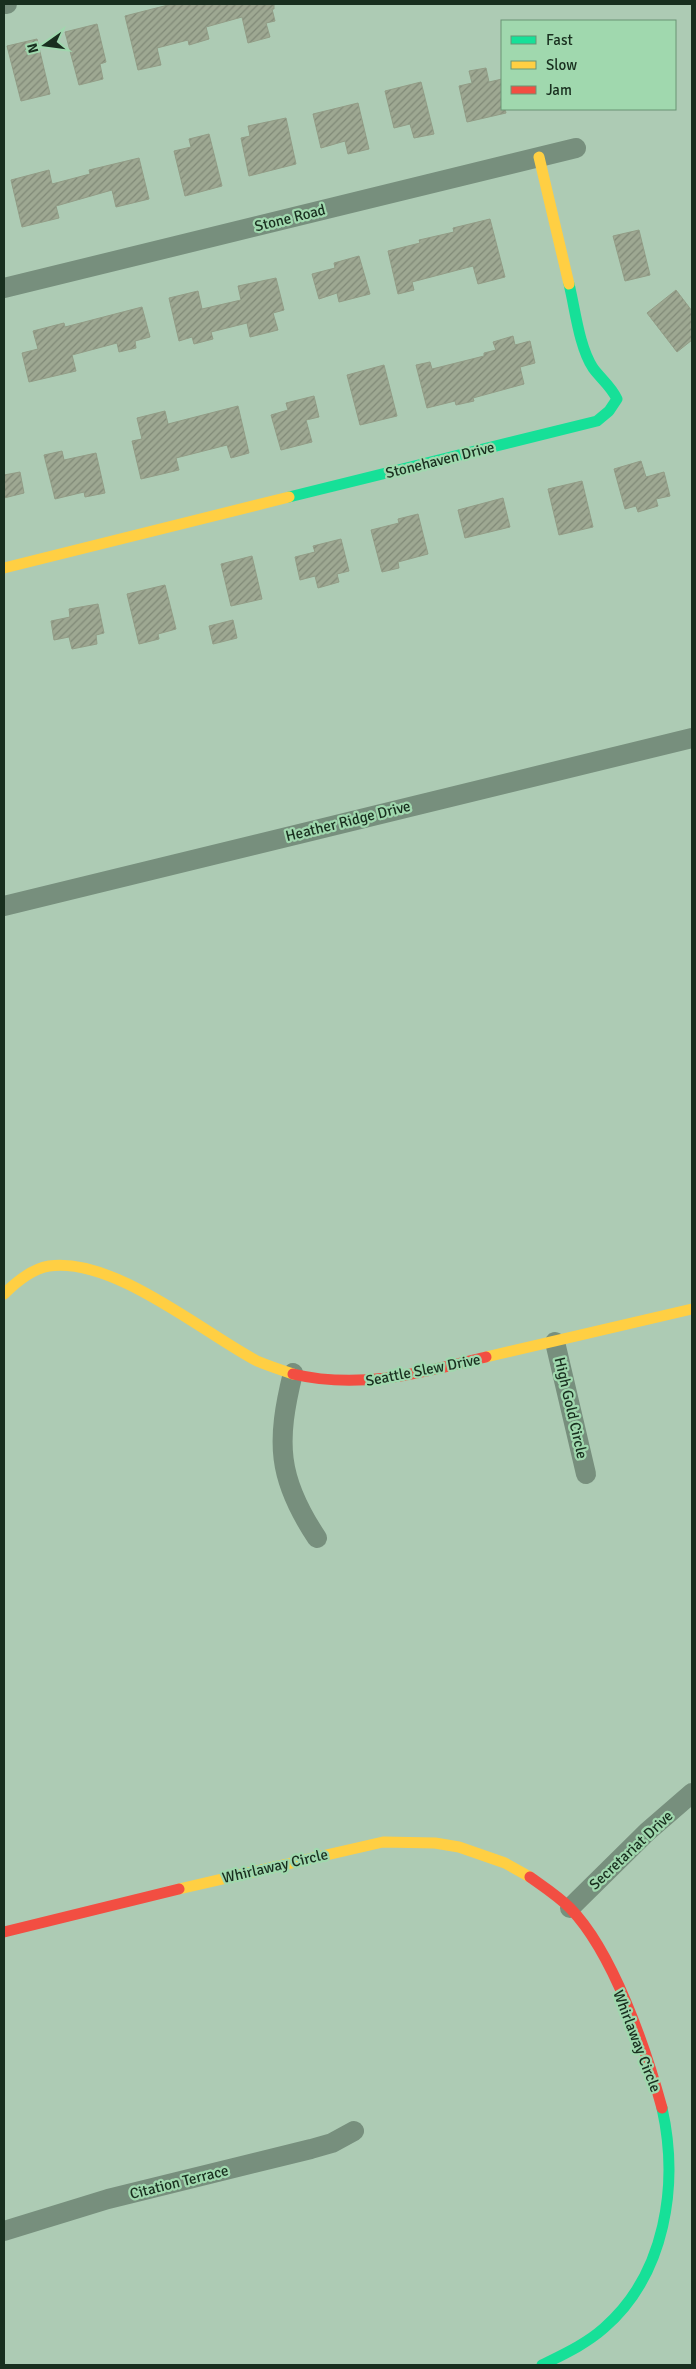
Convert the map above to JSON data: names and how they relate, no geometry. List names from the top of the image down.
{
  "streets": {
    "street": [
      "Stone Road",
      "Stonehaven Drive",
      "Heather Ridge Drive",
      "Seattle Slew Drive",
      "High Gold Circle",
      "Secretariat Drive",
      "Whirlaway Circle",
      "Citation Terrace"
    ]
  },
  "crossings": [
    ["Stone Road", "Stonehaven Drive"],
    ["Seattle Slew Drive", "High Gold Circle"],
    ["Secretariat Drive", "Whirlaway Circle"]
  ],
  "legend": ["Fast", "Slow", "Jam"],
  "north": "left"
}
